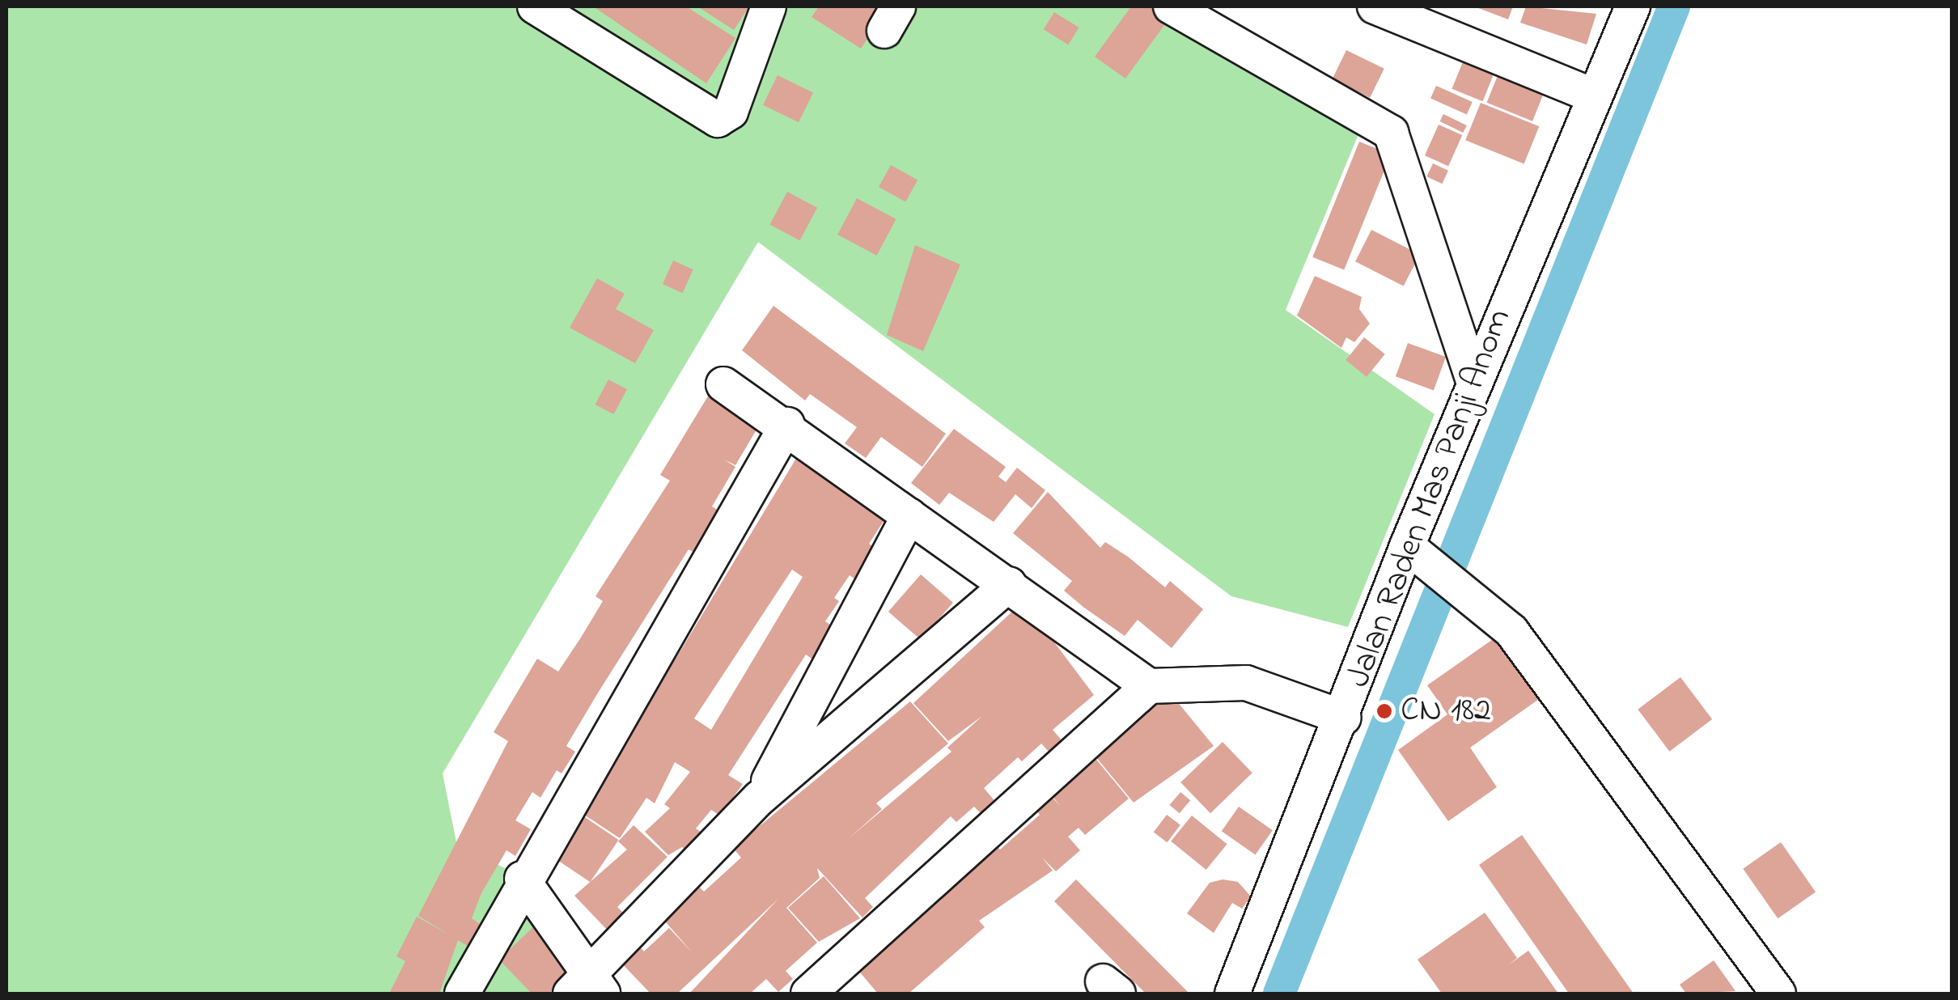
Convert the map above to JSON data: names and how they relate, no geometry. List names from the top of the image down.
{
  "streets": {
    "street": ["Jalan Raden Mas Panji Anom"]
  },
  "places": ["CN 182"]
}
